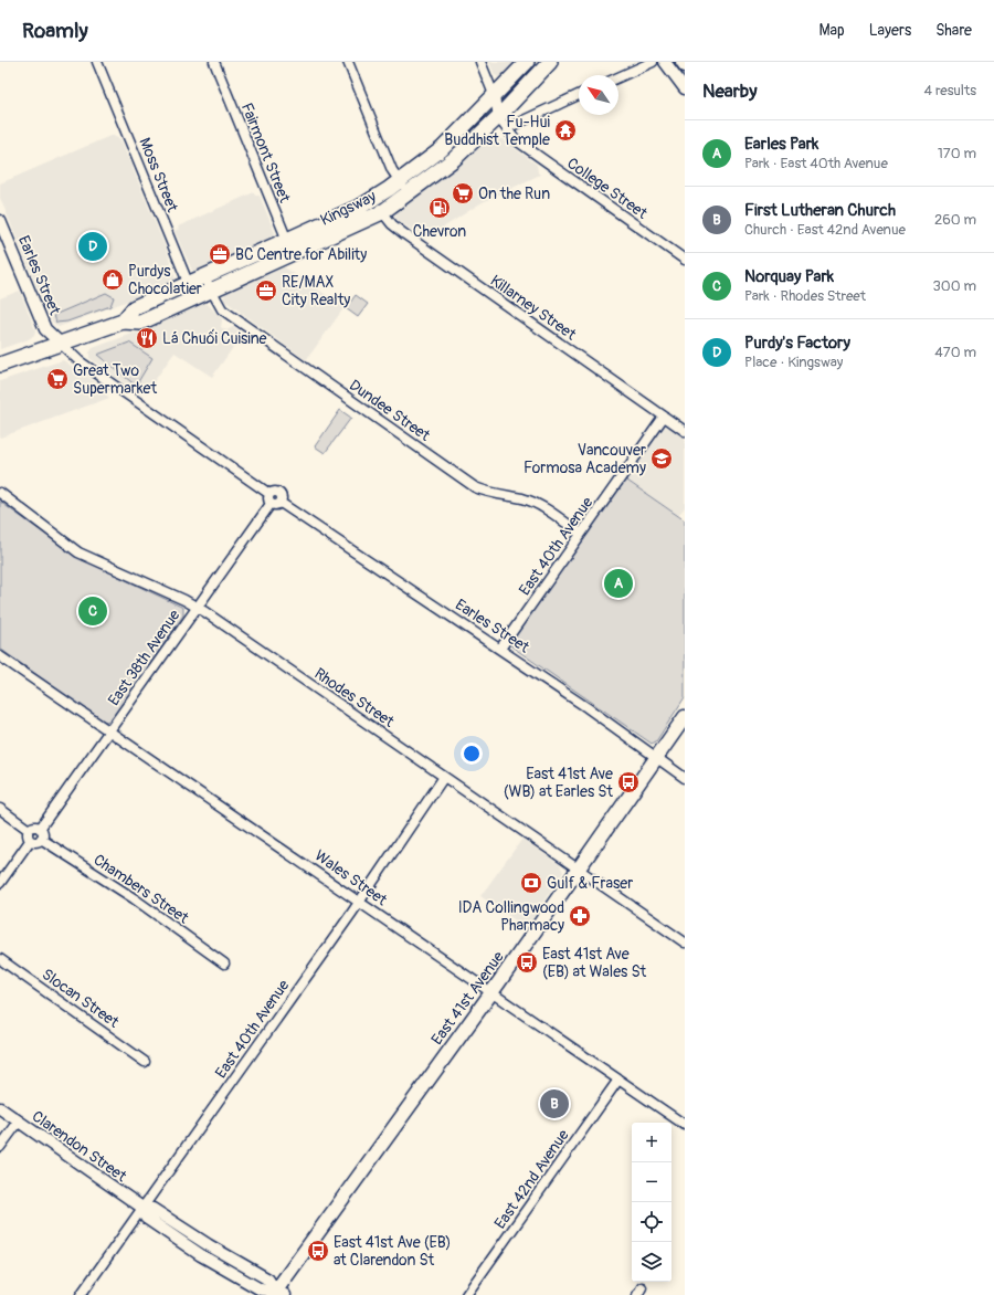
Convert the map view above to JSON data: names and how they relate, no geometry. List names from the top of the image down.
{
  "streets": {
    "main road": ["Kingsway", "East 41st Avenue"],
    "street": [
      "Fairmont Street",
      "Moss Street",
      "College Street",
      "Earles Street",
      "Killarney Street",
      "Dundee Street",
      "East 40th Avenue",
      "East 38th Avenue",
      "Rhodes Street",
      "Wales Street",
      "Chambers Street",
      "Slocan Street",
      "Clarendon Street",
      "East 42nd Avenue"
    ]
  },
  "crossings": [
    ["Fairmont Street", "Kingsway"],
    ["Moss Street", "Kingsway"],
    ["College Street", "Kingsway"],
    ["Kingsway", "Earles Street"],
    ["Kingsway", "Killarney Street"],
    ["Kingsway", "Dundee Street"],
    ["Earles Street", "East 40th Avenue"],
    ["Earles Street", "East 38th Avenue"],
    ["Earles Street", "East 41st Avenue"],
    ["Killarney Street", "East 40th Avenue"],
    ["Dundee Street", "East 40th Avenue"],
    ["East 40th Avenue", "Rhodes Street"],
    ["East 40th Avenue", "Wales Street"],
    ["East 40th Avenue", "Clarendon Street"],
    ["East 38th Avenue", "Rhodes Street"],
    ["East 38th Avenue", "Wales Street"],
    ["East 38th Avenue", "Chambers Street"],
    ["Rhodes Street", "East 41st Avenue"],
    ["Wales Street", "East 41st Avenue"],
    ["Wales Street", "East 42nd Avenue"],
    ["East 41st Avenue", "Clarendon Street"]
  ],
  "places": {
    "temple": ["Fu-Hui Buddhist Temple"],
    "supermarket": ["On the Run", "Great Two Supermarket"],
    "fuel station": ["Chevron"],
    "office": ["BC Centre for Ability", "RE/MAX City Realty"],
    "shop": ["Purdys Chocolatier"],
    "restaurant": ["Lá Chuối Cuisine"],
    "school or university": ["Vancouver Formosa Academy"],
    "bus stop": ["East 41st Ave (WB) at Earles St", "East 41st Ave (EB) at Wales St", "East 41st Ave (EB) at Clarendon St"],
    "bank": ["Gulf & Fraser"],
    "pharmacy": ["IDA Collingwood Pharmacy"]
  },
  "north": "top left",
  "page": {
    "header": "Roamly",
    "nav": ["Map", "Layers", "Share"],
    "heading": ["Nearby", "4 results"],
    "list": [
      {
        "mark": "A",
        "name": "Earles Park",
        "note": "Park · East 40th Avenue",
        "value": "170 m"
      },
      {
        "mark": "B",
        "name": "First Lutheran Church",
        "note": "Church · East 42nd Avenue",
        "value": "260 m"
      },
      {
        "mark": "C",
        "name": "Norquay Park",
        "note": "Park · Rhodes Street",
        "value": "300 m"
      },
      {
        "mark": "D",
        "name": "Purdy's Factory",
        "note": "Place · Kingsway",
        "value": "470 m"
      }
    ],
    "pins": [
      "D",
      "A",
      "C",
      "B"
    ],
    "map_buttons": ["+", "−"]
  }
}
